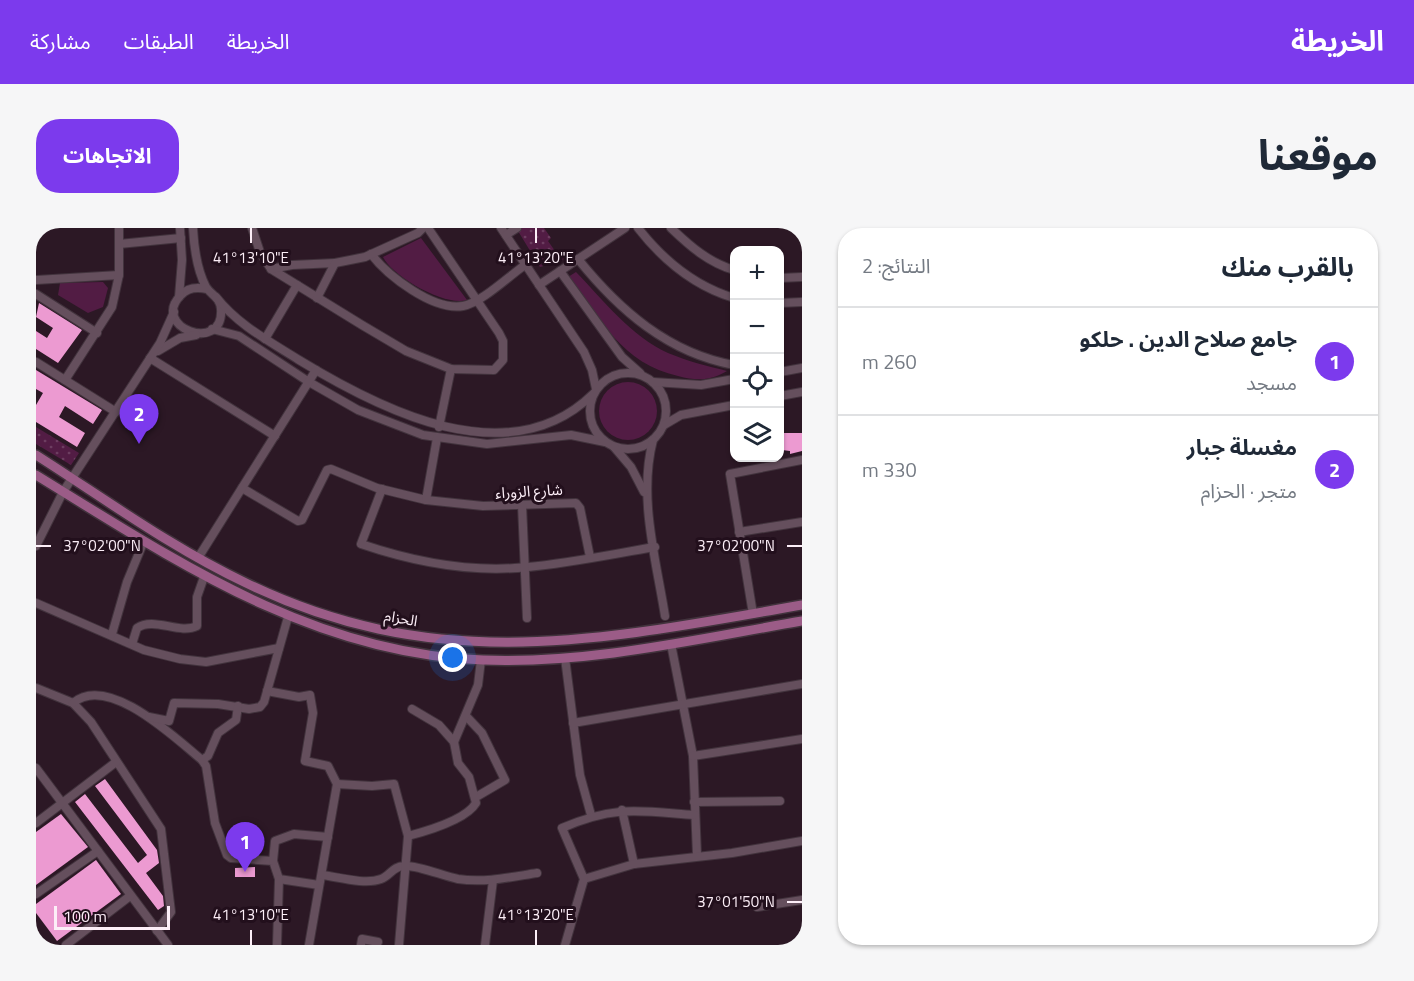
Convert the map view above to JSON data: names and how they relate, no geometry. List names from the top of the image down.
{
  "streets": {
    "main road": ["الحزام"],
    "street": ["شارع الزوراء"]
  },
  "scale_bar": "100 m",
  "page": {
    "header": "الخريطة",
    "nav": ["الخريطة", "الطبقات", "مشاركة"],
    "title": "موقعنا",
    "buttons": "الاتجاهات",
    "heading": ["بالقرب منك", "النتائج: 2"],
    "map_buttons": ["+", "−"],
    "list": [
      {
        "mark": "1",
        "name": "جامع صلاح الدين . حلكو",
        "note": "مسجد",
        "value": "260 m"
      },
      {
        "mark": "2",
        "name": "مغسلة جبار",
        "note": "متجر · الحزام",
        "value": "330 m"
      }
    ],
    "pins": ["2", "1"],
    "scale": "100 m"
  },
  "coordinates": [
    "41°13'10\"E",
    "41°13'20\"E",
    "37°02'00\"N",
    "37°01'50\"N"
  ]
}
